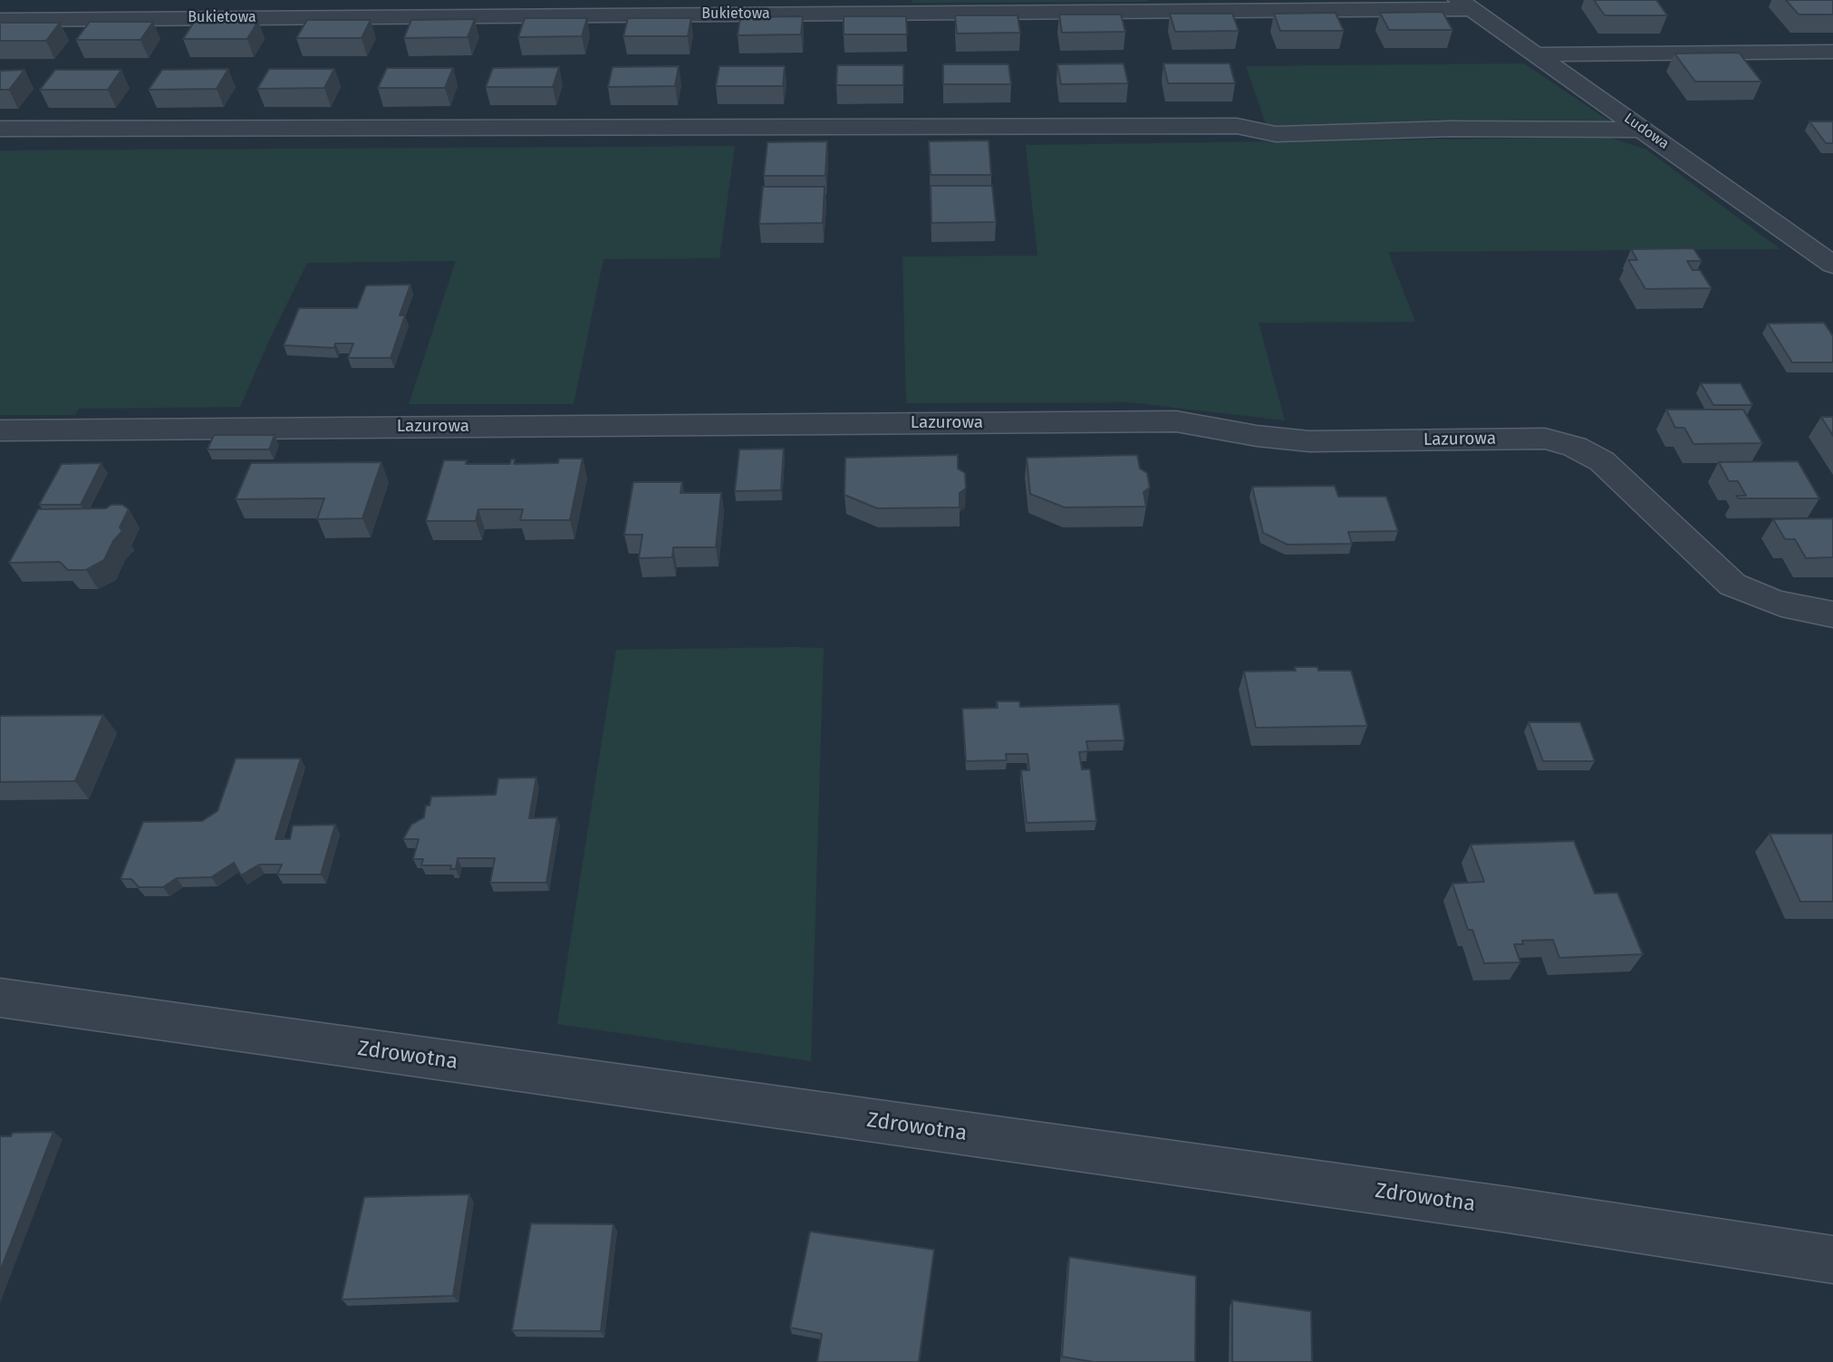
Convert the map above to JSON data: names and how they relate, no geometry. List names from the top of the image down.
{
  "streets": {
    "street": [
      "Bukietowa",
      "Ludowa",
      "Lazurowa",
      "Zdrowotna"
    ]
  },
  "crossings": [
    ["Bukietowa", "Ludowa"]
  ]
}
